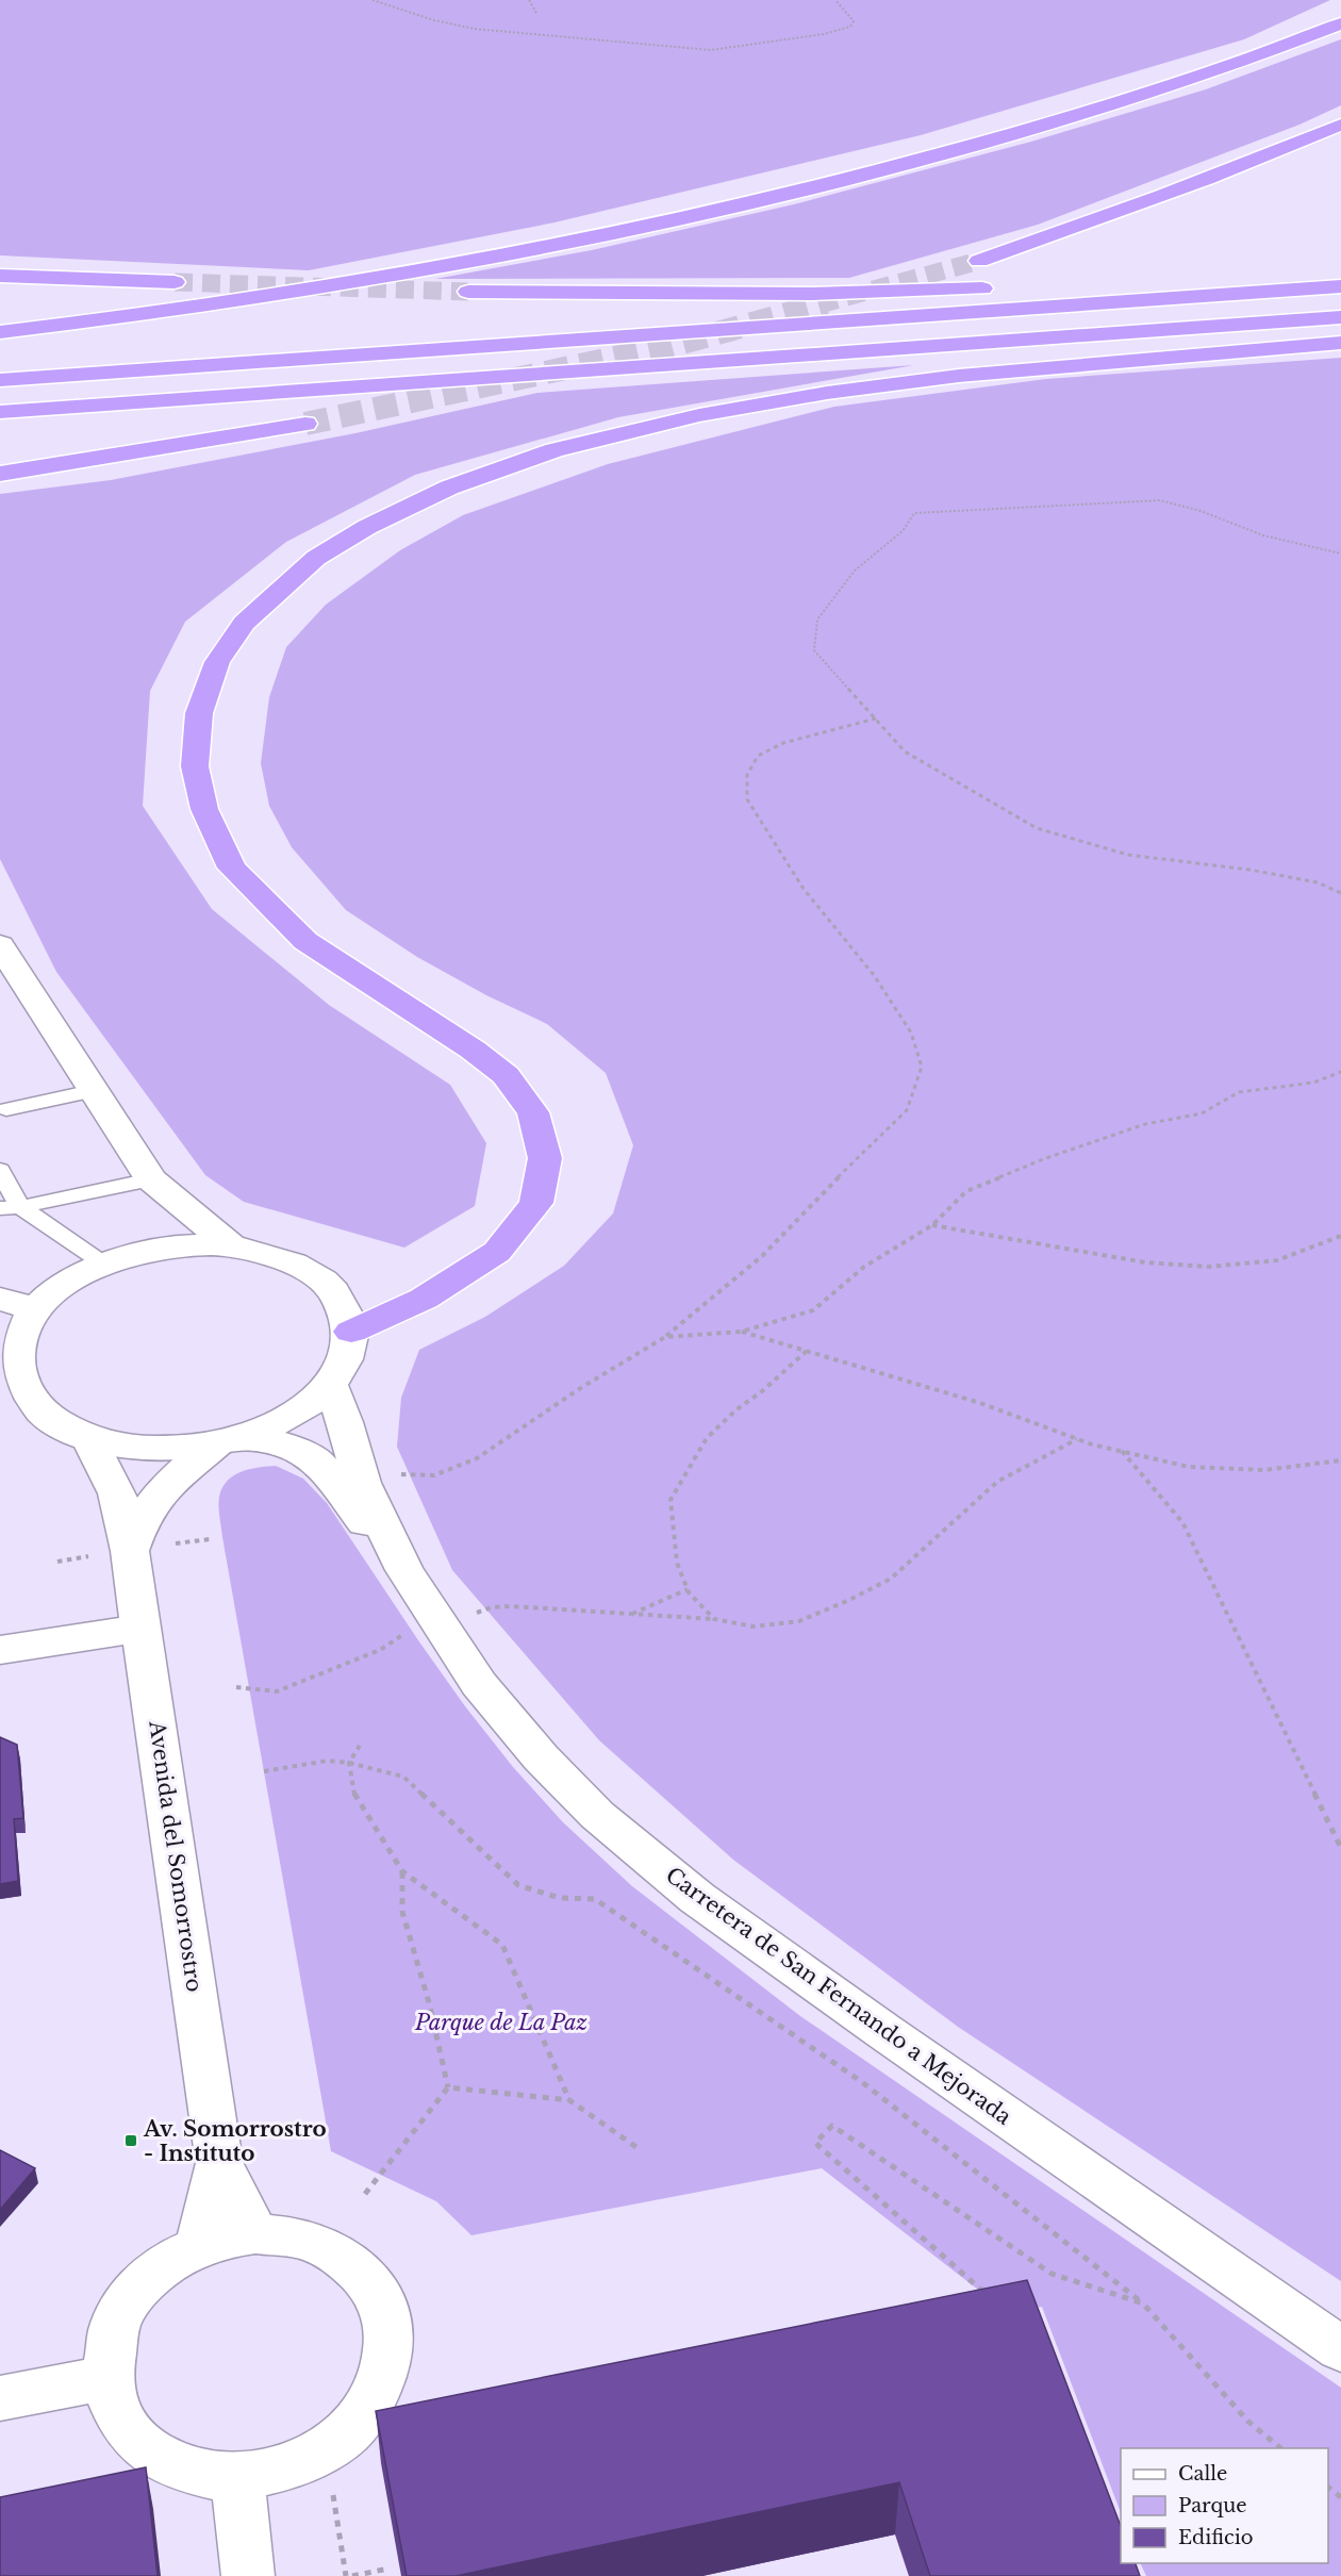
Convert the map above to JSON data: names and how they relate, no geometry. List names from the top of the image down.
{
  "streets": {
    "street": ["Avenida del Somorrostro", "Carretera de San Fernando a Mejorada"]
  },
  "crossings": [
    ["Avenida del Somorrostro", "Carretera de San Fernando a Mejorada"]
  ],
  "parks": ["Parque de La Paz"],
  "places": {
    "transit": ["Av. Somorrostro - Instituto"]
  },
  "legend": ["Calle", "Parque", "Edificio"]
}
